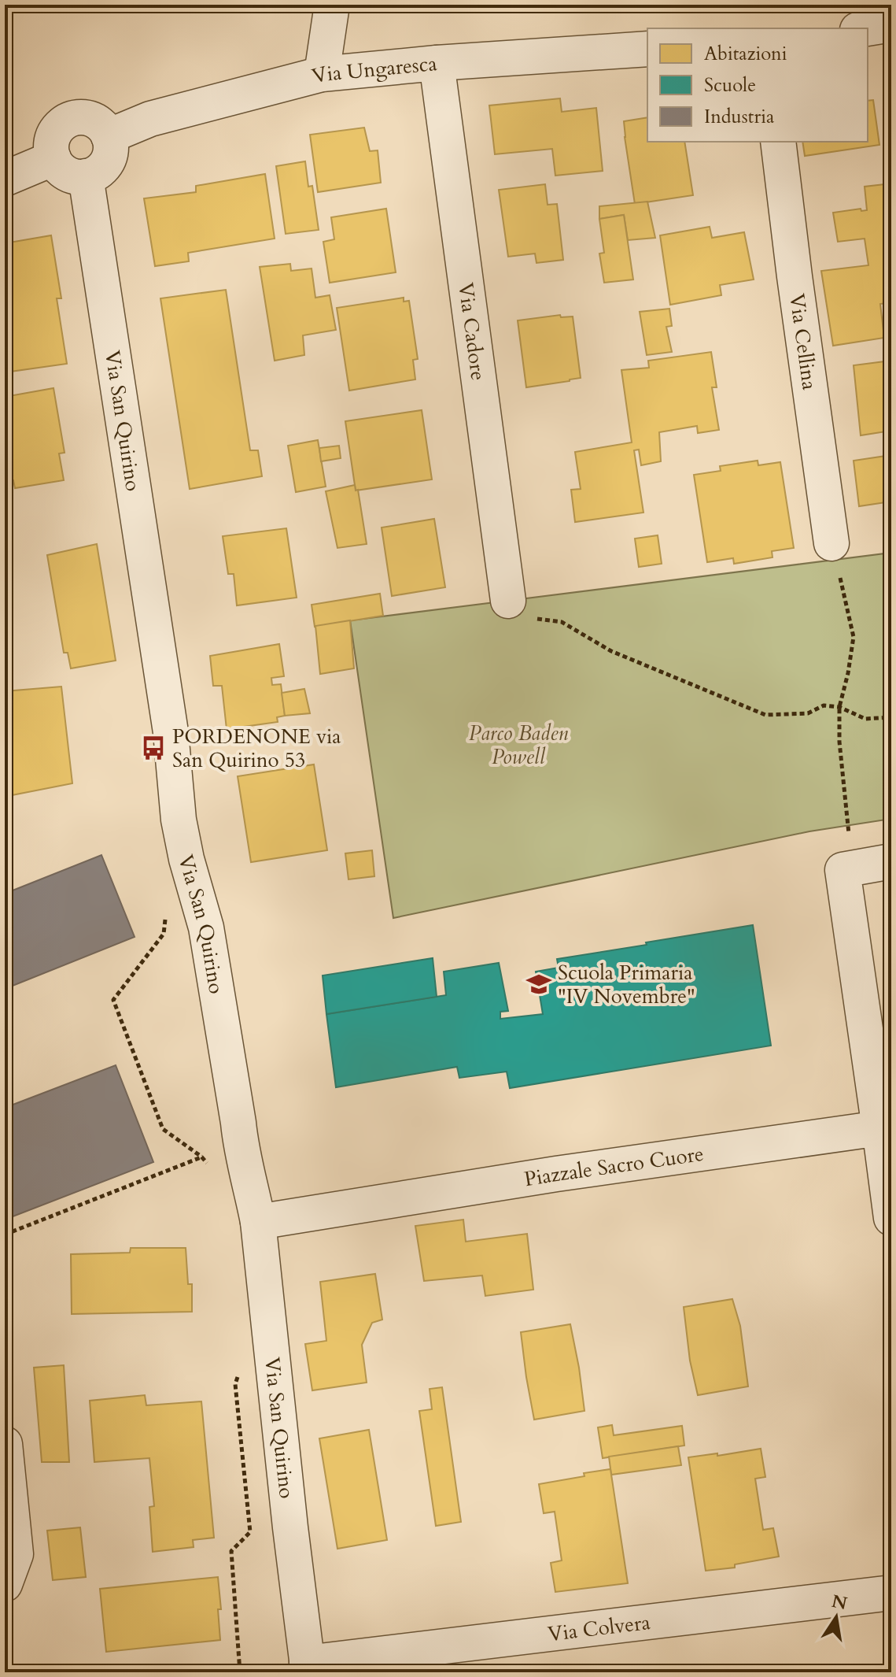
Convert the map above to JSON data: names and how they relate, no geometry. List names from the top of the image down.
{
  "streets": {
    "street": [
      "Via Ungaresca",
      "Via Cadore",
      "Via Cellina",
      "Via San Quirino",
      "Piazzale Sacro Cuore",
      "Via Colvera"
    ]
  },
  "crossings": [
    ["Via Ungaresca", "Via Cadore"],
    ["Via Ungaresca", "Via San Quirino"],
    ["Via San Quirino", "Piazzale Sacro Cuore"],
    ["Via San Quirino", "Via Colvera"]
  ],
  "parks": ["Parco Baden Powell"],
  "places": {
    "bus stop": ["PORDENONE via San Quirino 53"],
    "school or university": ["Scuola Primaria \"IV Novembre\""]
  },
  "legend": ["Abitazioni", "Scuole", "Industria"],
  "north": "top"
}
